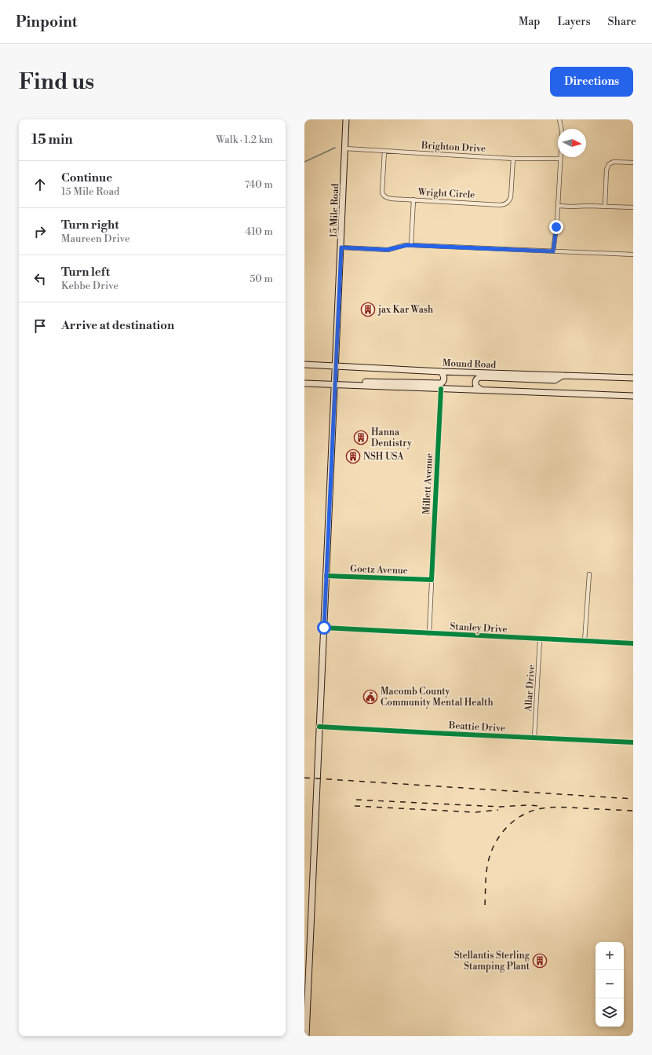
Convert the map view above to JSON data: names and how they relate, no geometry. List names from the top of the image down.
{
  "streets": {
    "main road": ["15 Mile Road", "Mound Road"],
    "street": [
      "Brighton Drive",
      "Wright Circle",
      "Millett Avenue",
      "Goetz Avenue",
      "Stanley Drive",
      "Allar Drive",
      "Beattie Drive"
    ]
  },
  "crossings": [
    ["Brighton Drive", "Wright Circle"],
    ["Brighton Drive", "15 Mile Road"],
    ["15 Mile Road", "Mound Road"],
    ["15 Mile Road", "Goetz Avenue"],
    ["15 Mile Road", "Stanley Drive"],
    ["15 Mile Road", "Beattie Drive"],
    ["Millett Avenue", "Goetz Avenue"],
    ["Millett Avenue", "Stanley Drive"],
    ["Stanley Drive", "Allar Drive"],
    ["Allar Drive", "Beattie Drive"]
  ],
  "places": {
    "building": [
      "jax Kar Wash",
      "Hanna Dentistry",
      "NSH USA",
      "Stellantis Sterling Stamping Plant"
    ],
    "public building": ["Macomb County Community Mental Health"]
  },
  "north": "right",
  "page": {
    "header": "Pinpoint",
    "nav": ["Map", "Layers", "Share"],
    "buttons": "Directions",
    "title": "Find us",
    "heading": ["15 min", "Walk · 1.2 km"],
    "list": [
      ["Continue", "15 Mile Road", "740 m"],
      ["Turn right", "Maureen Drive", "410 m"],
      ["Turn left", "Kebbe Drive", "50 m"],
      "Arrive at destination"
    ],
    "map_buttons": ["+", "−"]
  }
}
